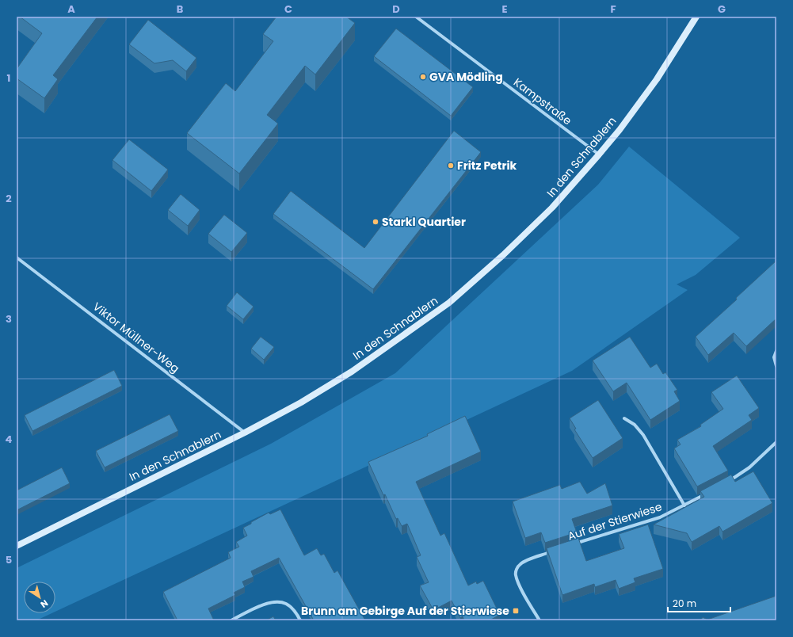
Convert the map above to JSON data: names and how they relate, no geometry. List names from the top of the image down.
{
  "streets": {
    "street": [
      "Kampstraße",
      "In den Schnablern",
      "Viktor Müllner-Weg",
      "Auf der Stierwiese"
    ]
  },
  "crossings": [
    ["Kampstraße", "In den Schnablern"],
    ["In den Schnablern", "Viktor Müllner-Weg"]
  ],
  "places": {
    "other": ["GVA Mödling", "Fritz Petrik", "Starkl Quartier"],
    "transit": ["Brunn am Gebirge Auf der Stierwiese"]
  },
  "scale_bar": "20 m",
  "north": "bottom right",
  "grid": {
    "columns": [
      "A",
      "B",
      "C",
      "D",
      "E",
      "F",
      "G"
    ],
    "rows": [
      "1",
      "2",
      "3",
      "4",
      "5"
    ]
  }
}
